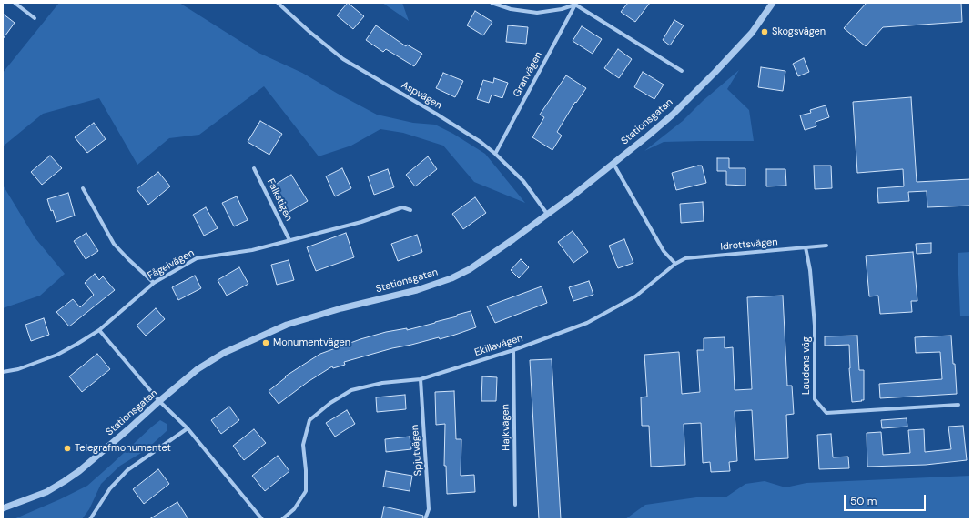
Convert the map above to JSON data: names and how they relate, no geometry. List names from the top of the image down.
{
  "streets": {
    "street": [
      "Granvägen",
      "Aspvägen",
      "Stationsgatan",
      "Falkstigen",
      "Idrottsvägen",
      "Fågelvägen",
      "Ekillavägen",
      "Laudons väg",
      "Hajkvägen",
      "Spjutvägen"
    ]
  },
  "crossings": [
    ["Granvägen", "Aspvägen"],
    ["Aspvägen", "Stationsgatan"],
    ["Falkstigen", "Fågelvägen"],
    ["Idrottsvägen", "Ekillavägen"],
    ["Idrottsvägen", "Laudons väg"],
    ["Ekillavägen", "Hajkvägen"],
    ["Ekillavägen", "Spjutvägen"]
  ],
  "places": ["Skogsvägen", "Monumentvägen", "Telegrafmonumentet"],
  "scale_bar": "50 m"
}
